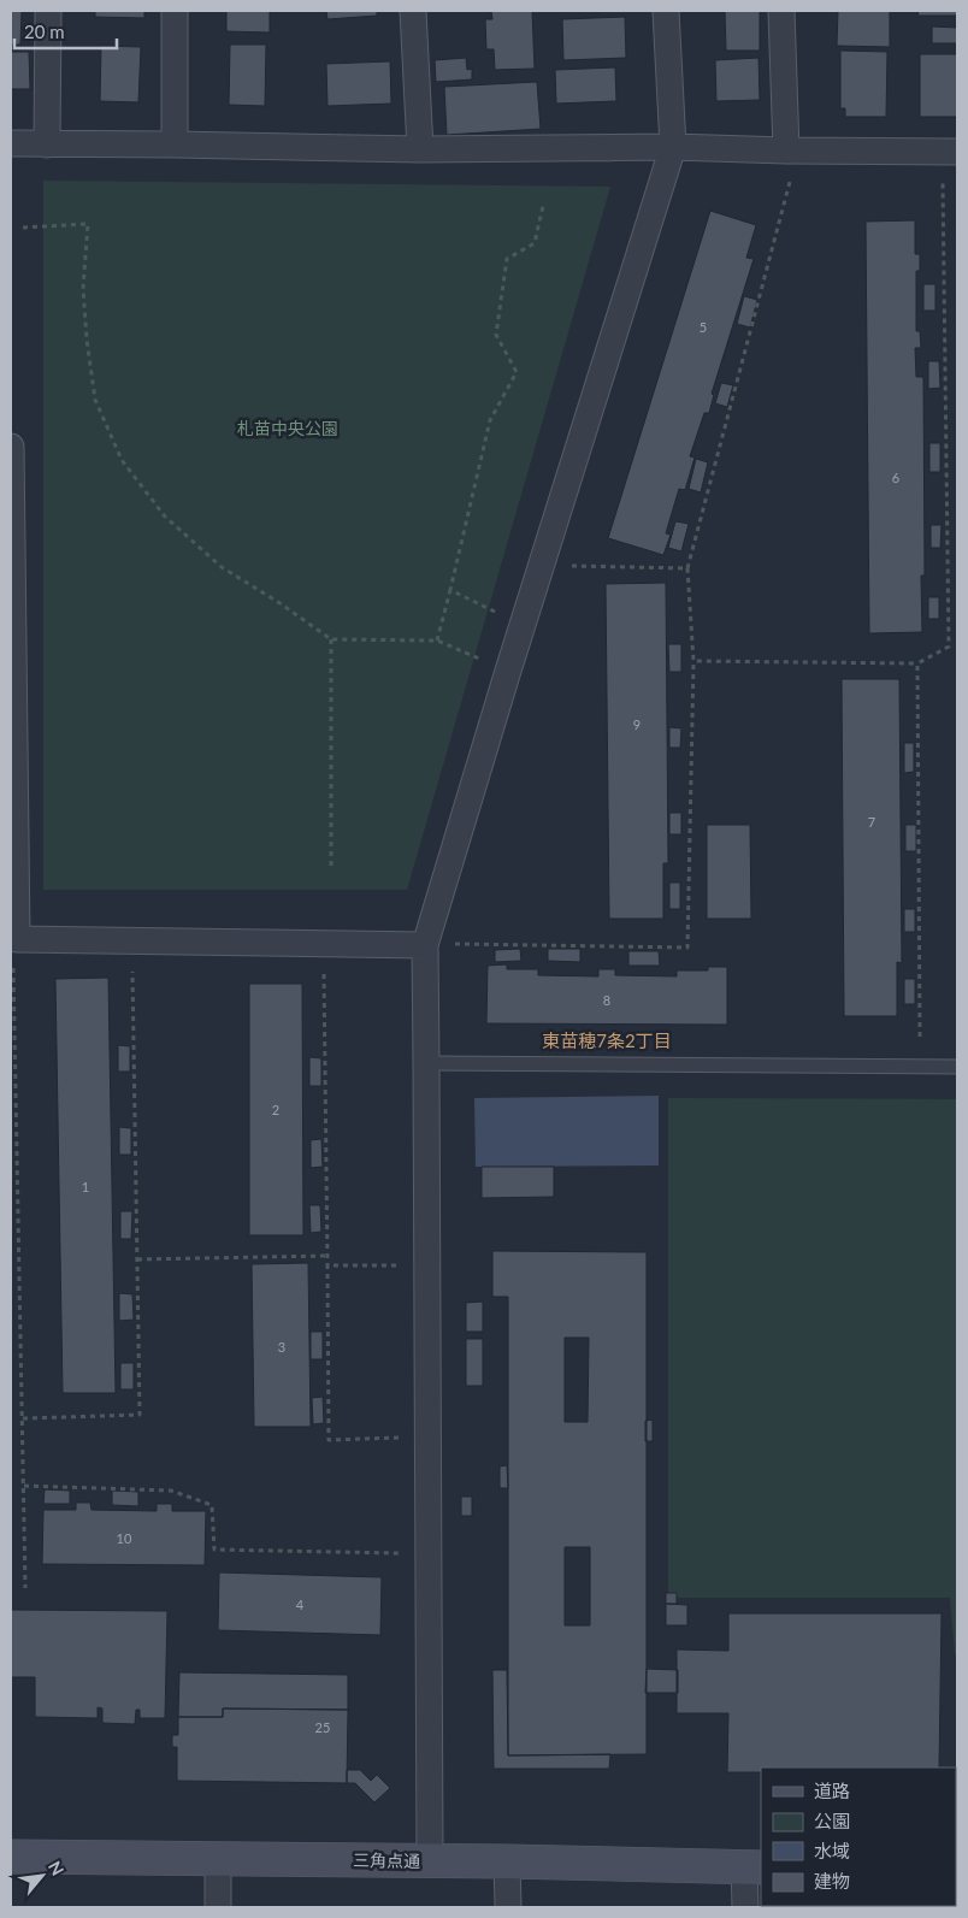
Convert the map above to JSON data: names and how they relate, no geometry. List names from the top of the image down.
{
  "streets": {
    "street": ["三角点通"]
  },
  "districts": ["東苗穂7条2丁目"],
  "parks": ["札苗中央公園"],
  "house_numbers": [
    "5",
    "6",
    "9",
    "7",
    "8",
    "2",
    "1",
    "3",
    "10",
    "4",
    "25"
  ],
  "legend": [
    "道路",
    "公園",
    "水域",
    "建物"
  ],
  "scale_bar": "20 m",
  "north": "top right"
}
